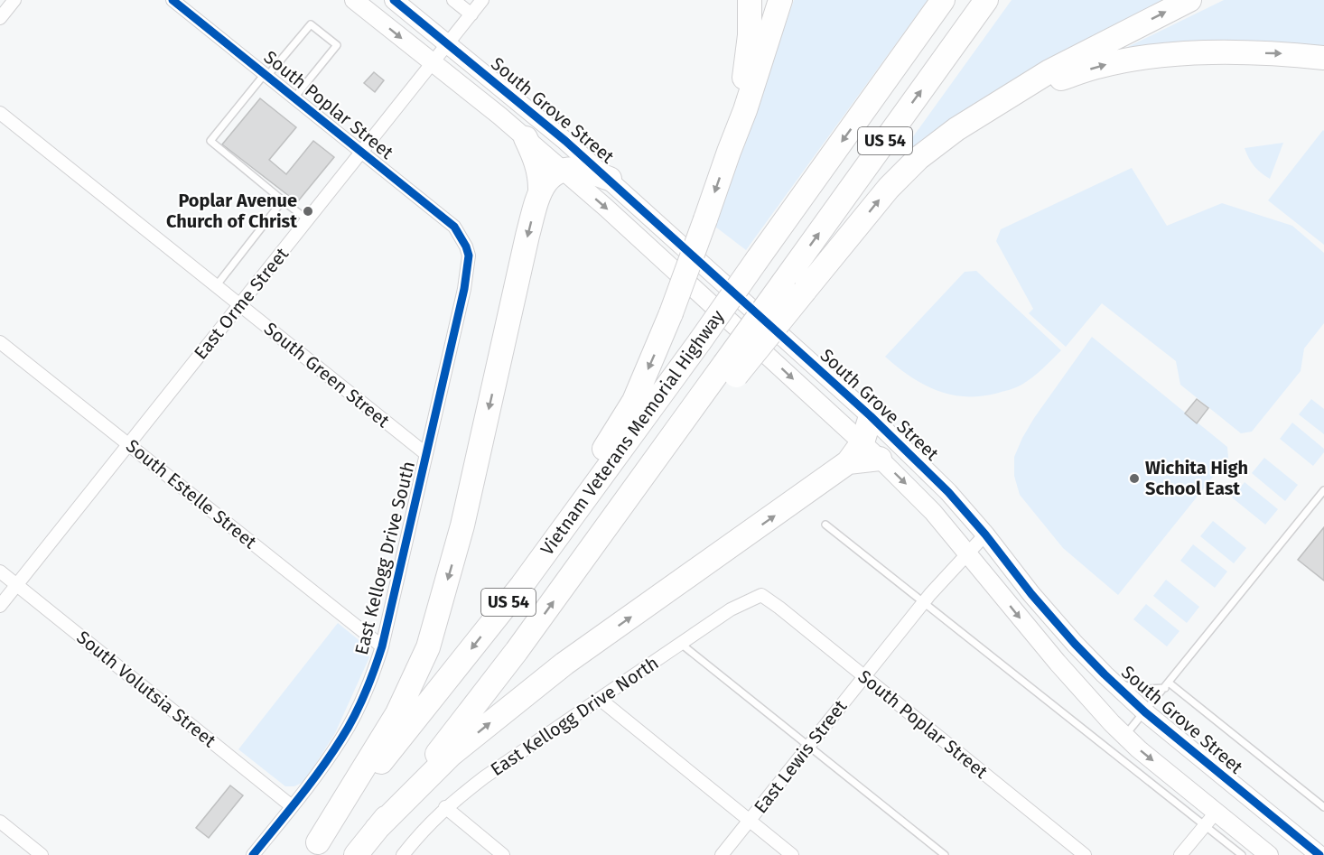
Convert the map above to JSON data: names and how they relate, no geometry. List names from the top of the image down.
{
  "streets": {
    "highway": ["US 54", "Vietnam Veterans Memorial Highway"],
    "street": [
      "South Poplar Street",
      "South Grove Street",
      "East Orme Street",
      "South Green Street",
      "South Estelle Street",
      "East Kellogg Drive South",
      "South Volutsia Street",
      "East Kellogg Drive North",
      "East Lewis Street"
    ]
  },
  "crossings": [
    ["South Poplar Street", "East Orme Street"],
    ["South Poplar Street", "East Kellogg Drive South"],
    ["South Poplar Street", "East Kellogg Drive North"],
    ["South Poplar Street", "East Lewis Street"],
    ["South Grove Street", "East Orme Street"],
    ["South Grove Street", "East Lewis Street"],
    ["US 54", "Vietnam Veterans Memorial Highway"],
    ["East Orme Street", "South Green Street"],
    ["East Orme Street", "South Estelle Street"],
    ["East Orme Street", "South Volutsia Street"],
    ["South Green Street", "East Kellogg Drive South"],
    ["South Estelle Street", "East Kellogg Drive South"],
    ["East Kellogg Drive South", "South Volutsia Street"]
  ],
  "places": ["Poplar Avenue Church of Christ", "Wichita High School East"]
}
